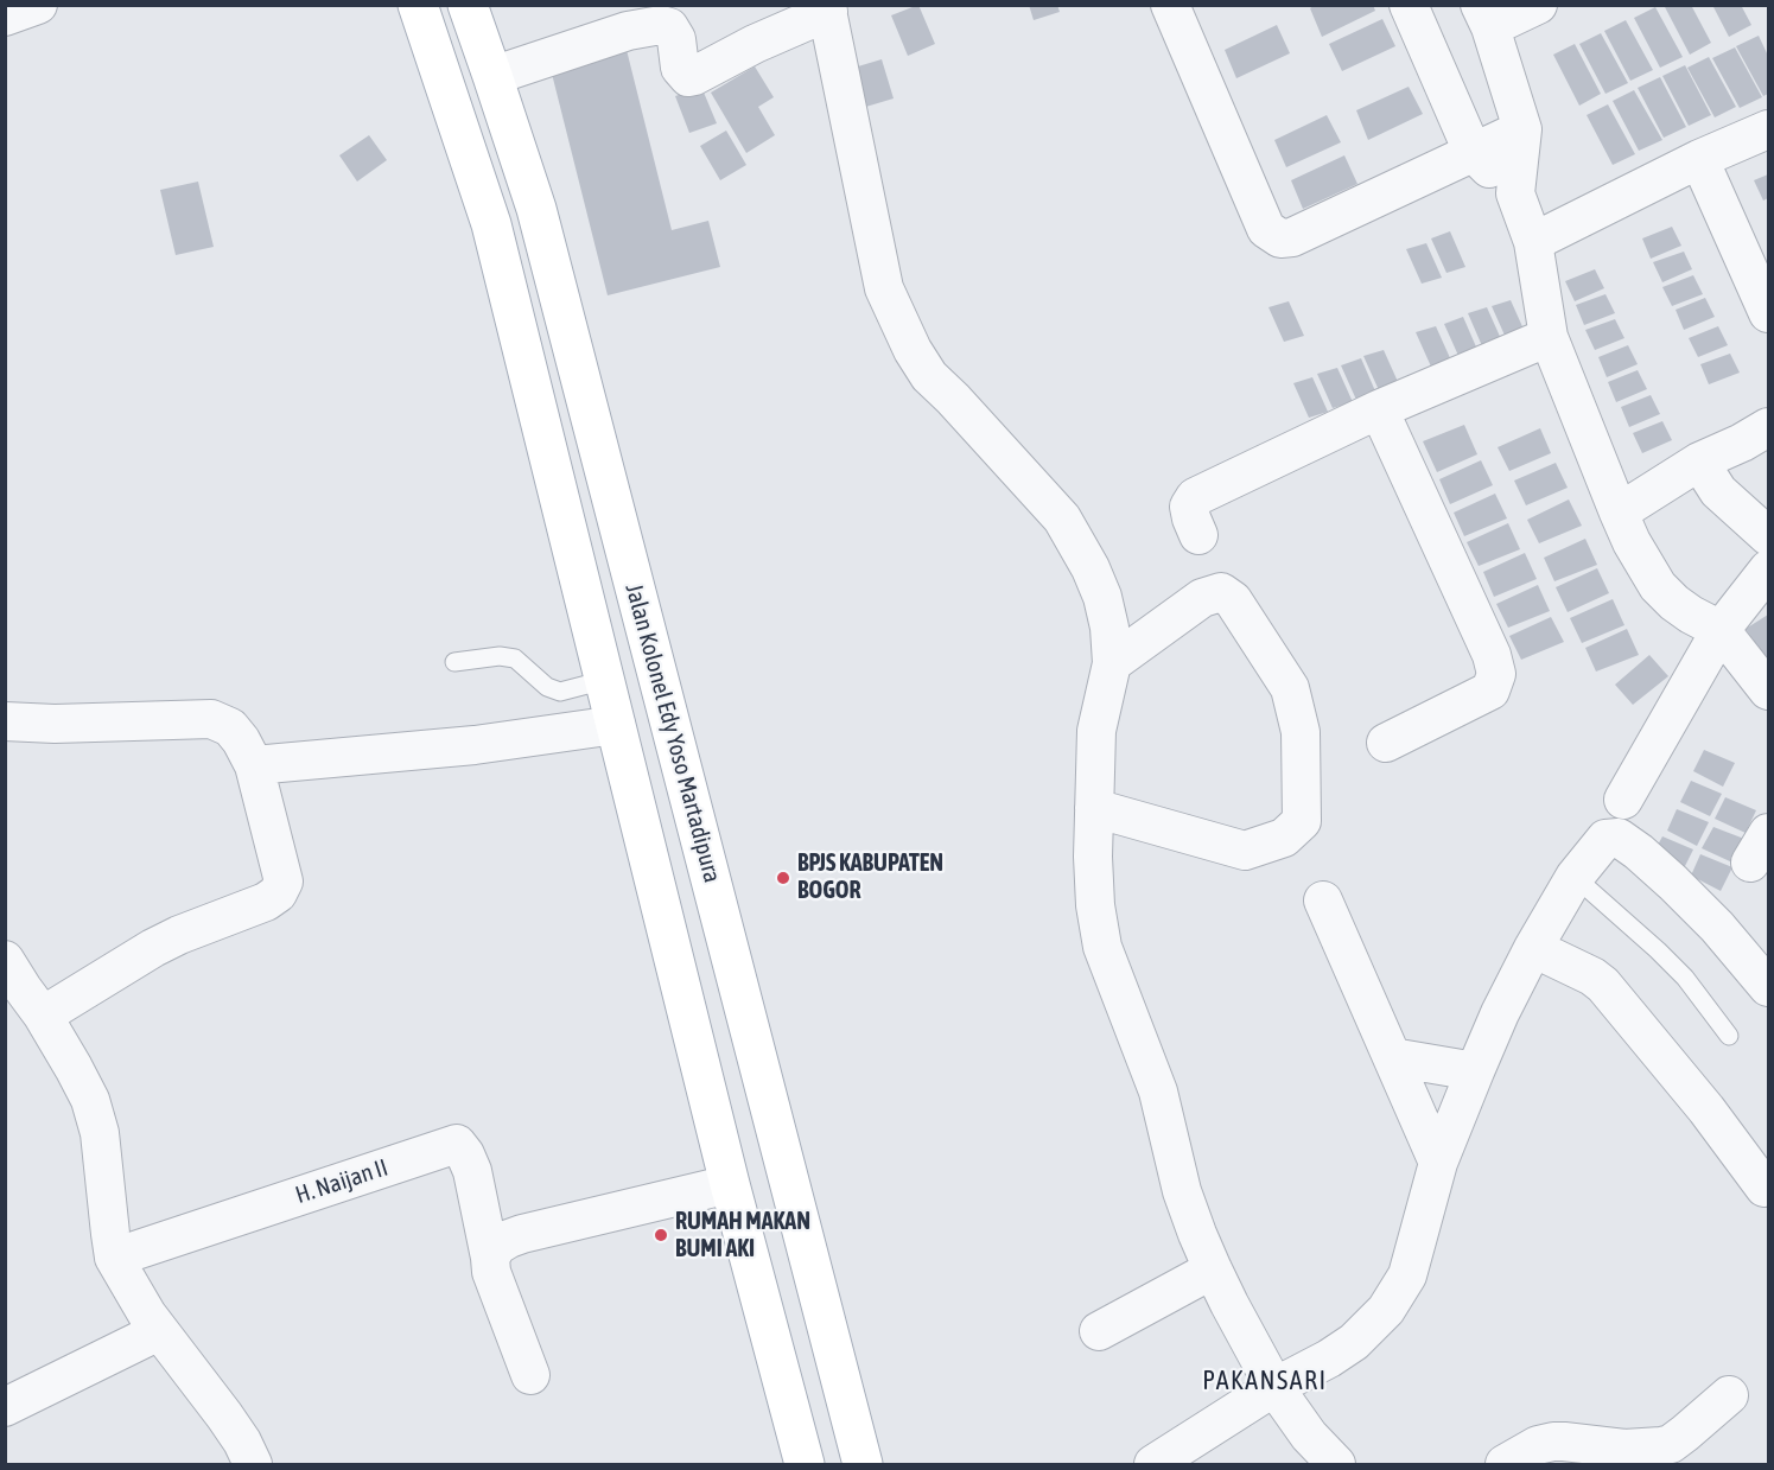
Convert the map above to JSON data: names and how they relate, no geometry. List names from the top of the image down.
{
  "streets": {
    "main road": ["Jalan Kolonel Edy Yoso Martadipura"],
    "street": ["H. Naijan II"]
  },
  "districts": ["PAKANSARI"],
  "places": ["BPJS KABUPATEN BOGOR", "RUMAH MAKAN BUMI AKI"]
}
